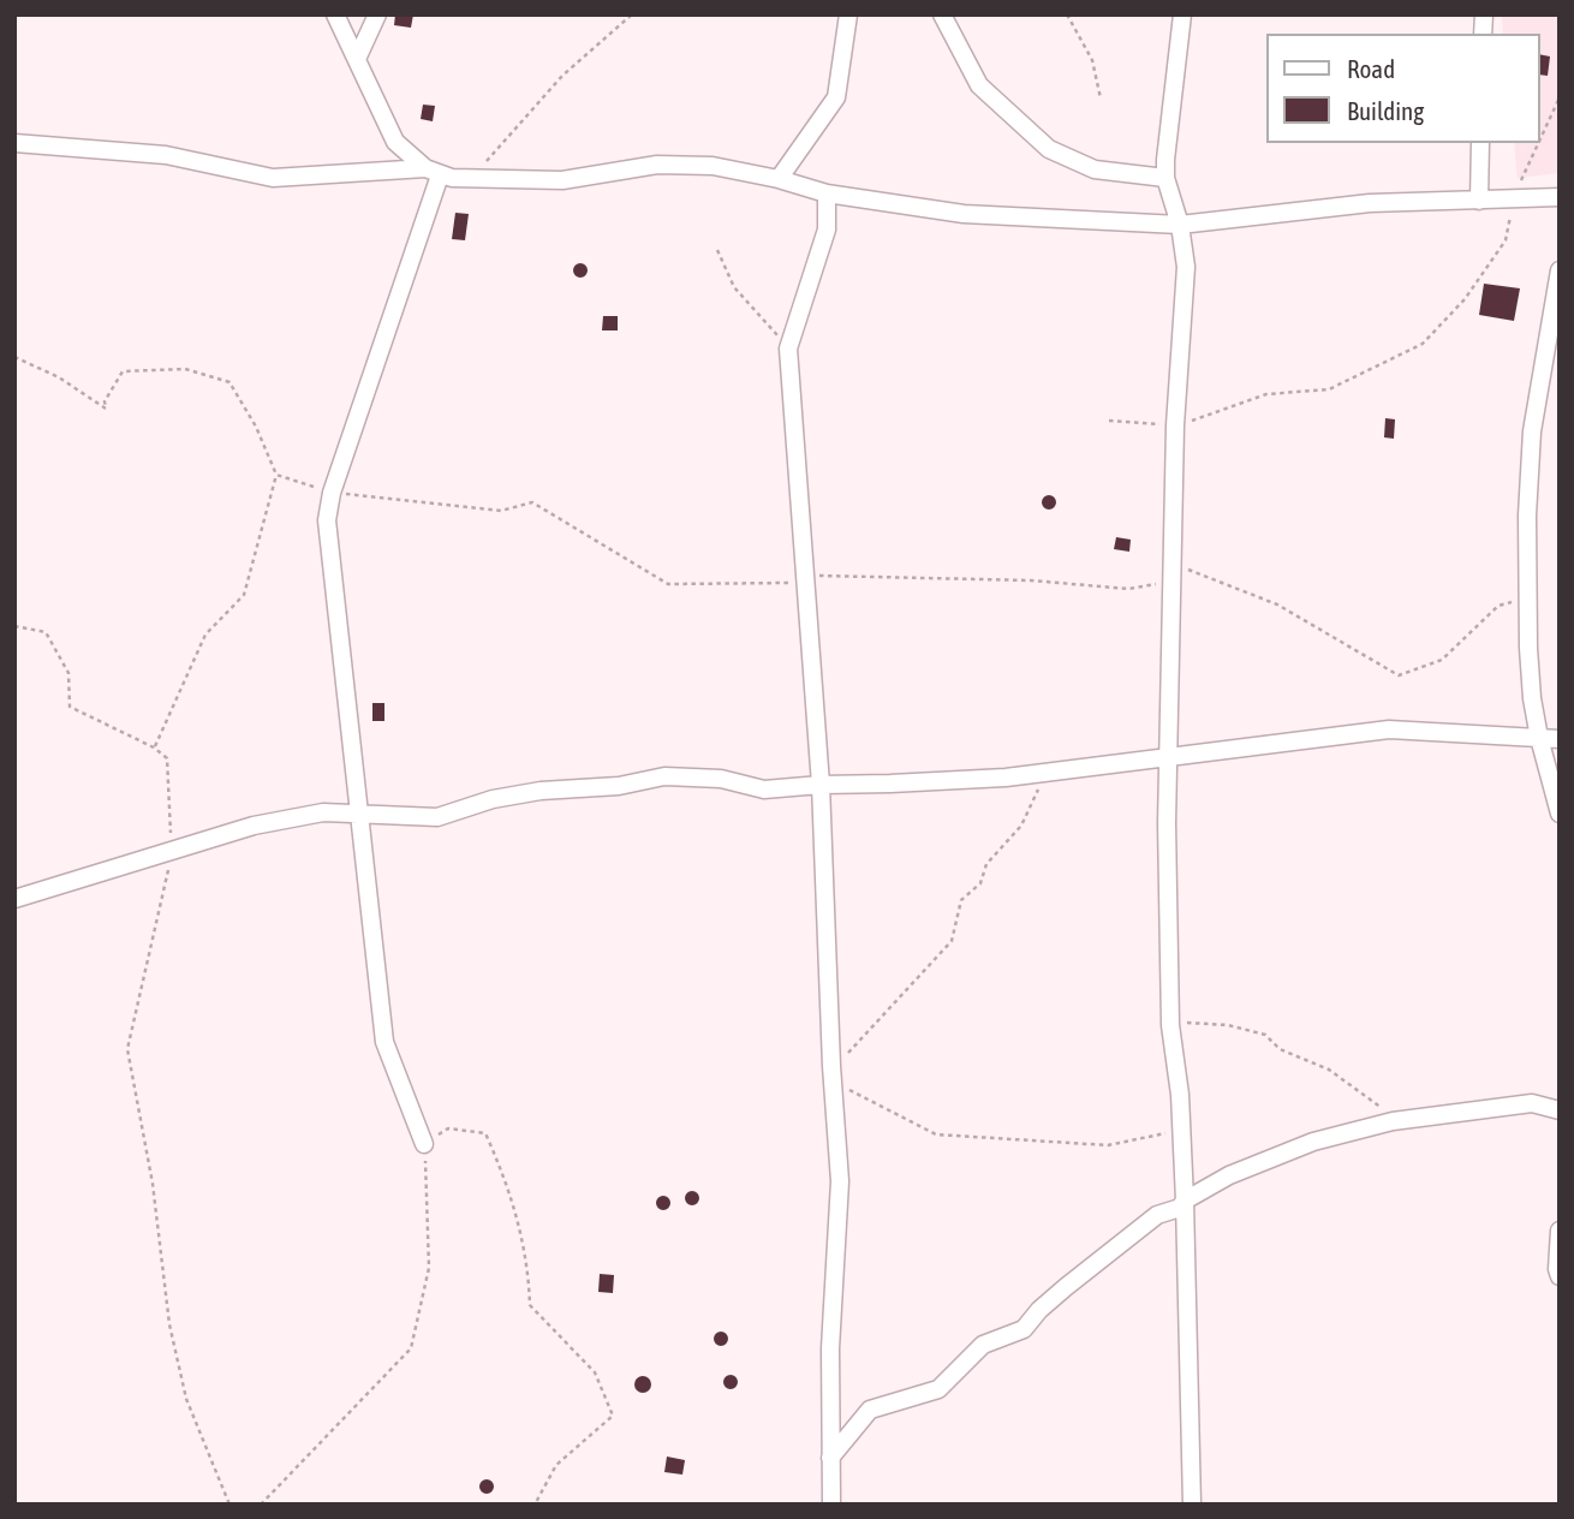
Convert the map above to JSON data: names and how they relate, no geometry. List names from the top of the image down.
{
  "legend": ["Road", "Building"]
}
